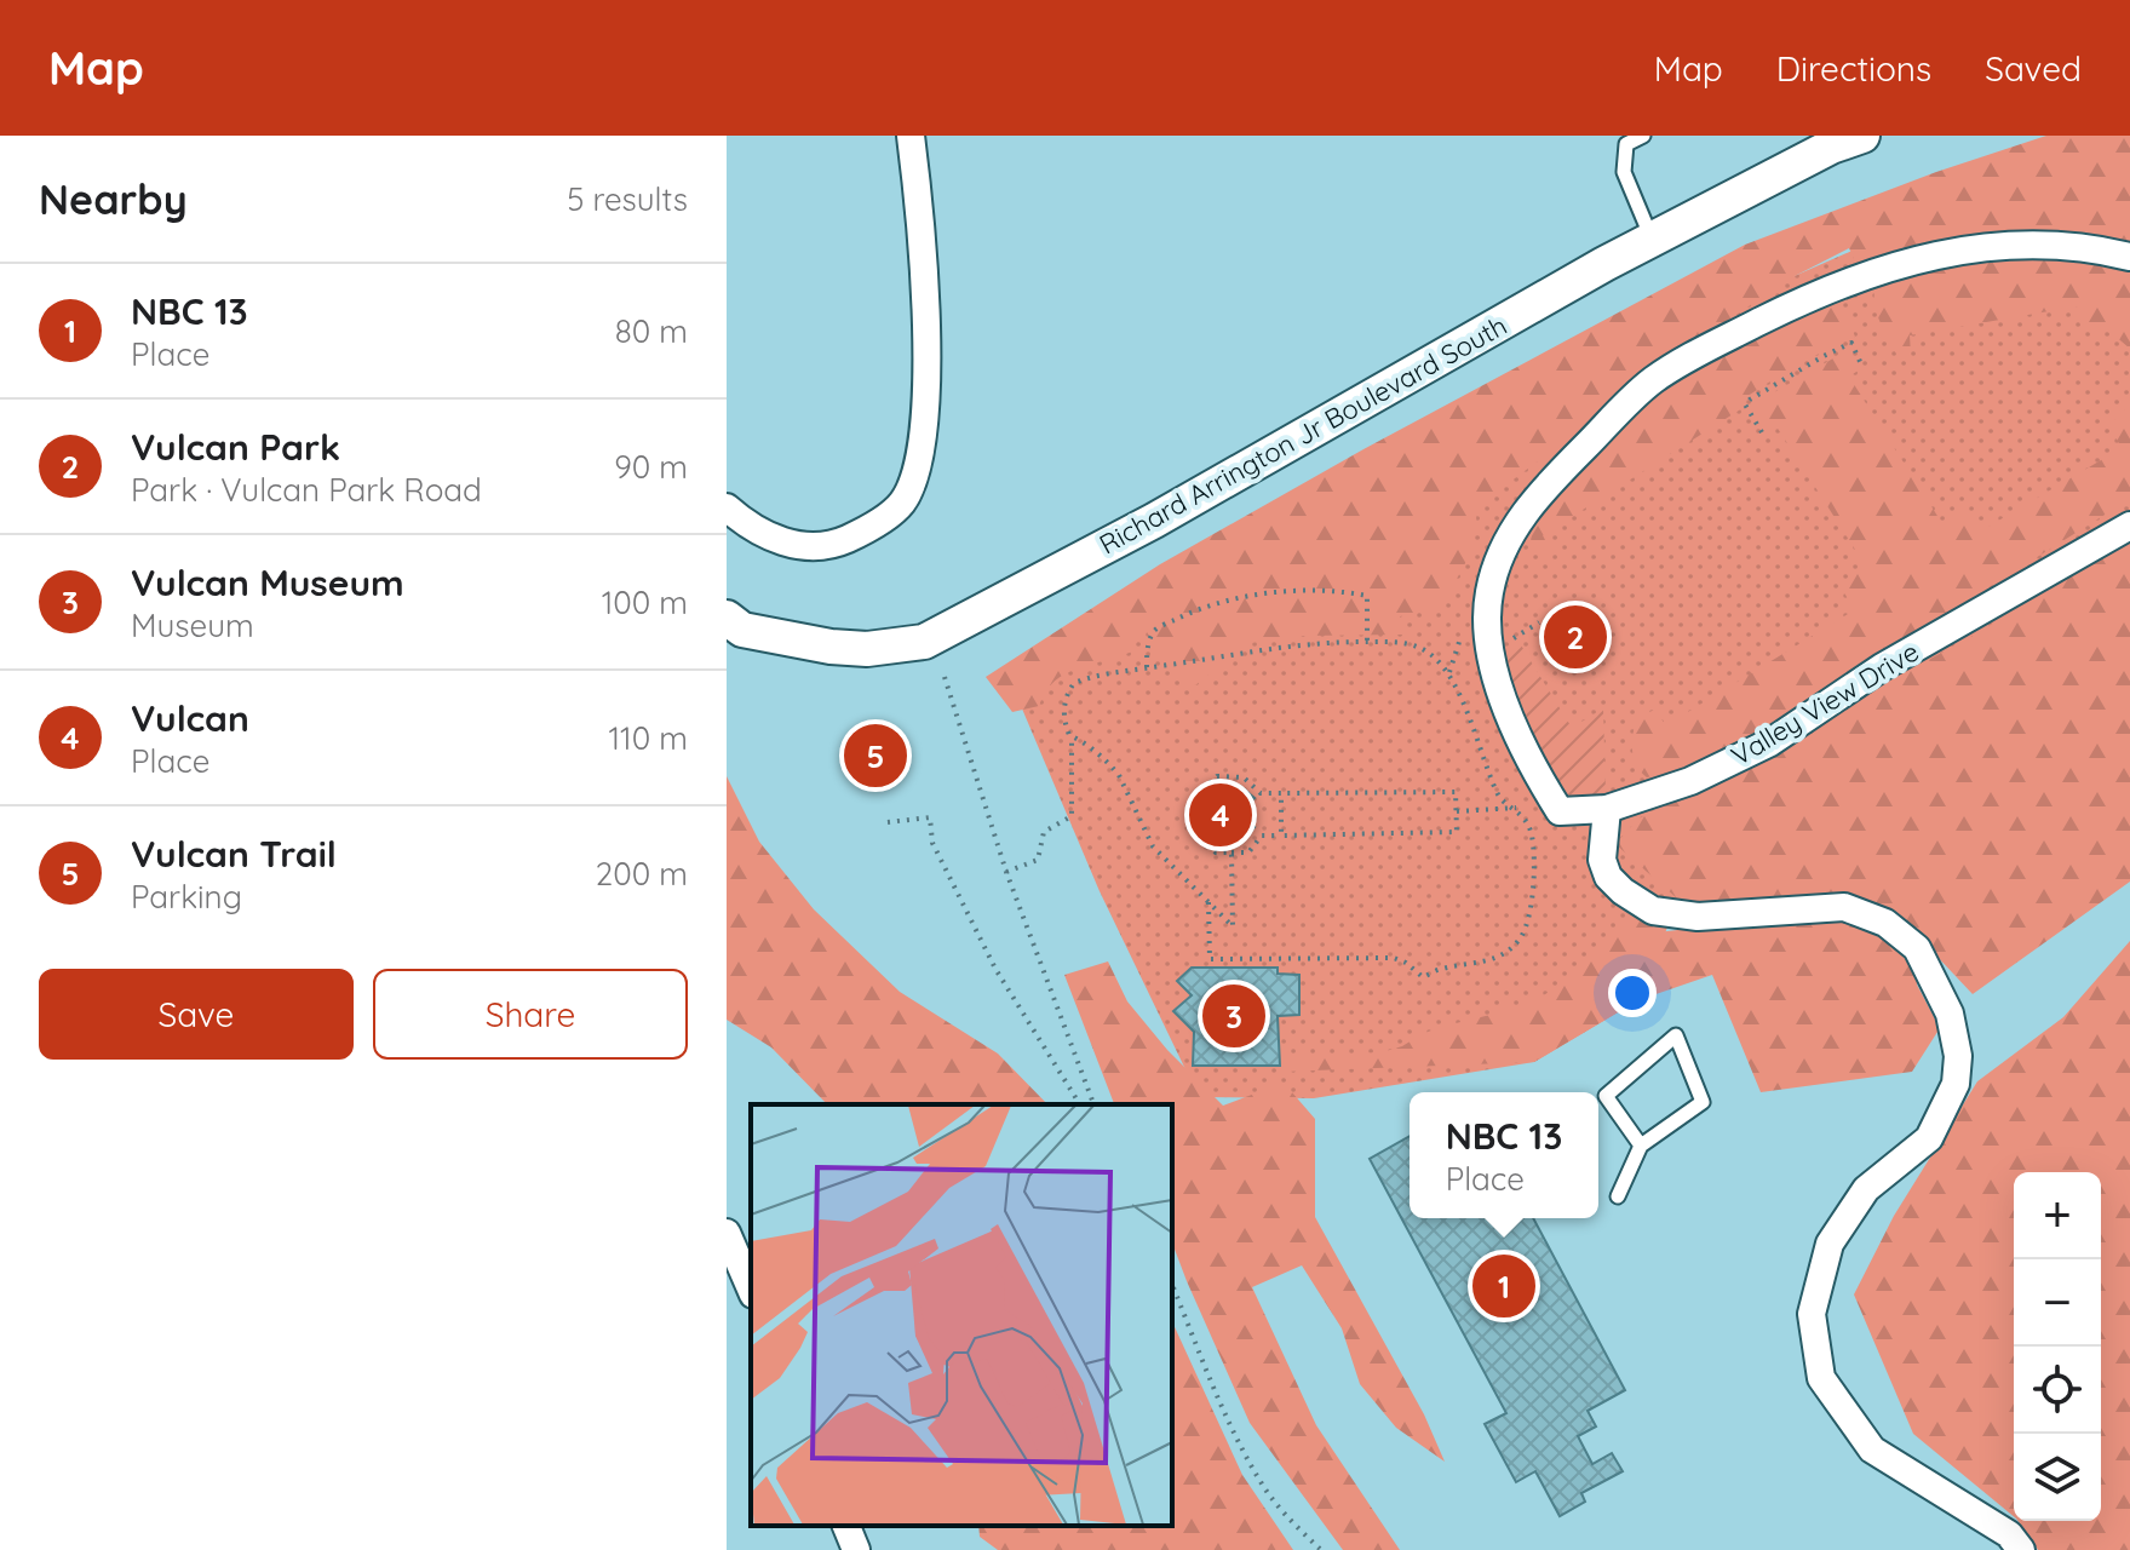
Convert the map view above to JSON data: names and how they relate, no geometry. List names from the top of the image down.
{
  "streets": {
    "street": ["Richard Arrington Jr Boulevard South", "Valley View Drive"]
  },
  "page": {
    "header": "Map",
    "nav": ["Map", "Directions", "Saved"],
    "heading": ["Nearby", "5 results"],
    "list": [
      {
        "mark": "1",
        "name": "NBC 13",
        "note": "Place",
        "value": "80 m"
      },
      {
        "mark": "2",
        "name": "Vulcan Park",
        "note": "Park · Vulcan Park Road",
        "value": "90 m"
      },
      {
        "mark": "3",
        "name": "Vulcan Museum",
        "note": "Museum",
        "value": "100 m"
      },
      {
        "mark": "4",
        "name": "Vulcan",
        "note": "Place",
        "value": "110 m"
      },
      {
        "mark": "5",
        "name": "Vulcan Trail",
        "note": "Parking",
        "value": "200 m"
      }
    ],
    "pins": [
      "2",
      "5",
      "4",
      "3",
      "1"
    ],
    "buttons": ["Save", "Share"],
    "popup": ["NBC 13", "Place"],
    "map_buttons": ["+", "−"]
  }
}
